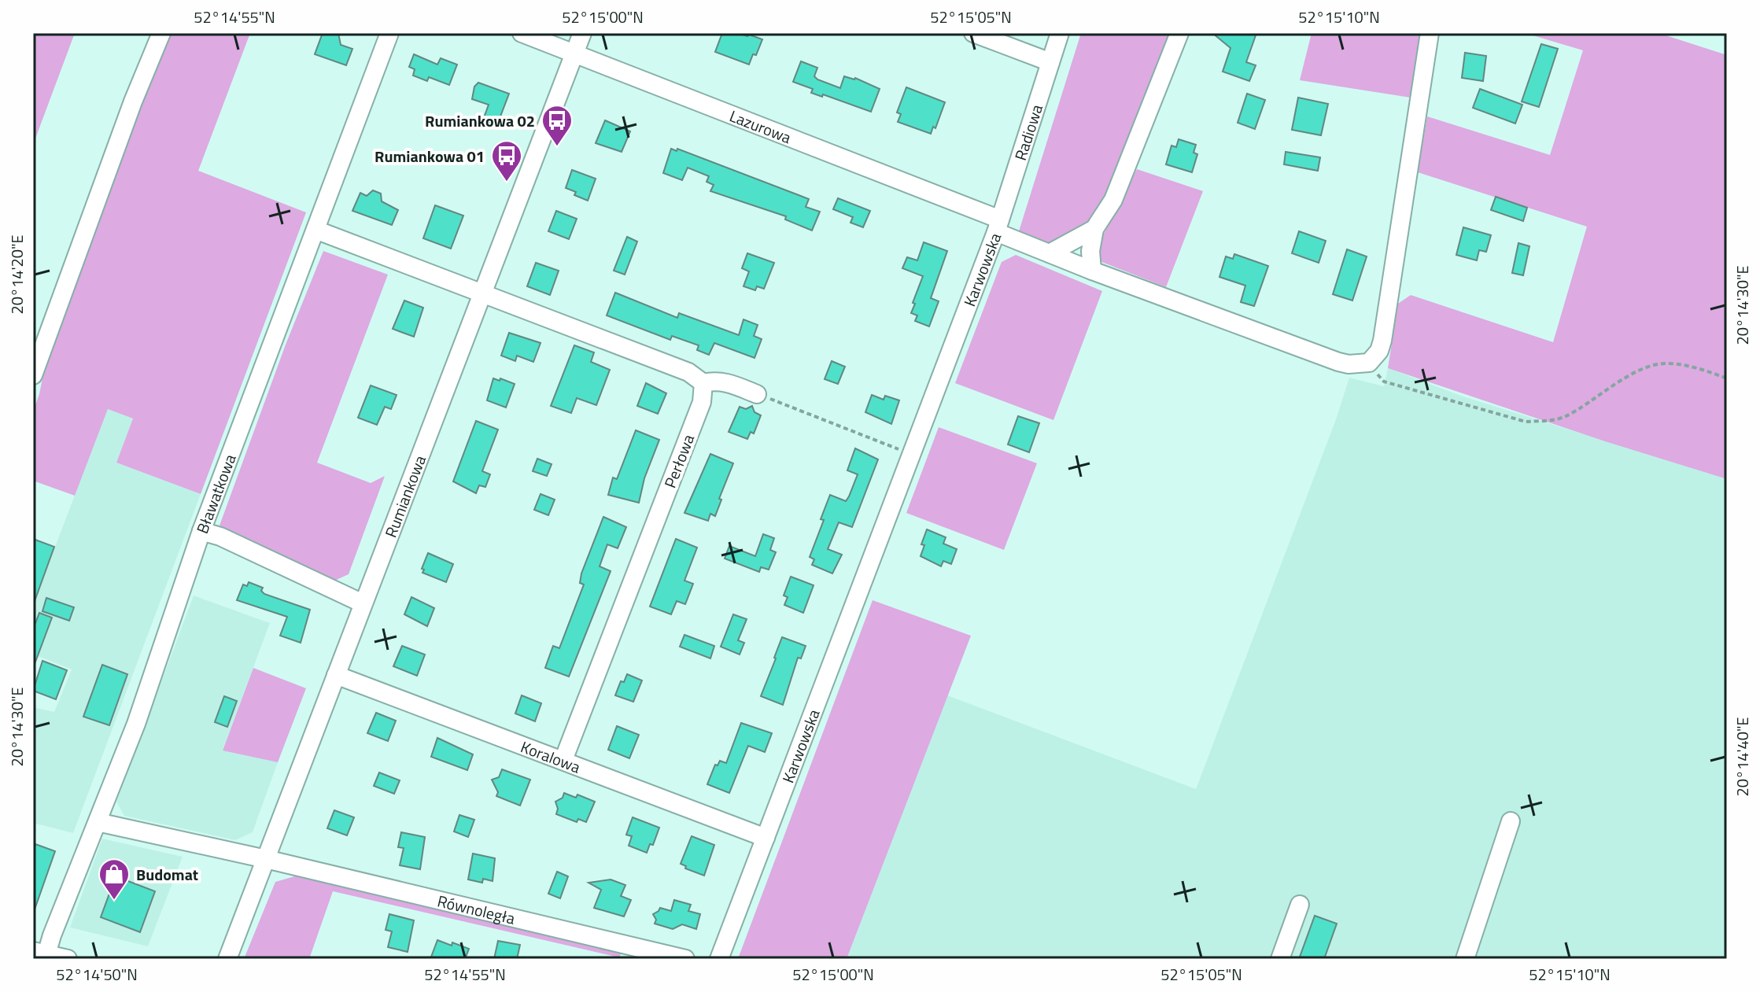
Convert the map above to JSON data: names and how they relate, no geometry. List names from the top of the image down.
{
  "streets": {
    "street": [
      "Lazurowa",
      "Radiowa",
      "Karwowska",
      "Perłowa",
      "Bławatkowa",
      "Rumiankowa",
      "Koralowa",
      "Równoległa"
    ]
  },
  "crossings": [
    ["Lazurowa", "Radiowa"],
    ["Lazurowa", "Karwowska"],
    ["Lazurowa", "Rumiankowa"],
    ["Radiowa", "Karwowska"],
    ["Karwowska", "Koralowa"],
    ["Perłowa", "Koralowa"],
    ["Bławatkowa", "Równoległa"],
    ["Rumiankowa", "Koralowa"],
    ["Rumiankowa", "Równoległa"]
  ],
  "places": {
    "bus stop": ["Rumiankowa 02", "Rumiankowa 01"],
    "shop": ["Budomat"]
  },
  "coordinates": [
    "52°14'55\"N",
    "52°15'00\"N",
    "52°15'05\"N",
    "52°15'10\"N",
    "20°14'20\"E",
    "20°14'30\"E",
    "20°14'40\"E",
    "52°14'50\"N"
  ]
}
